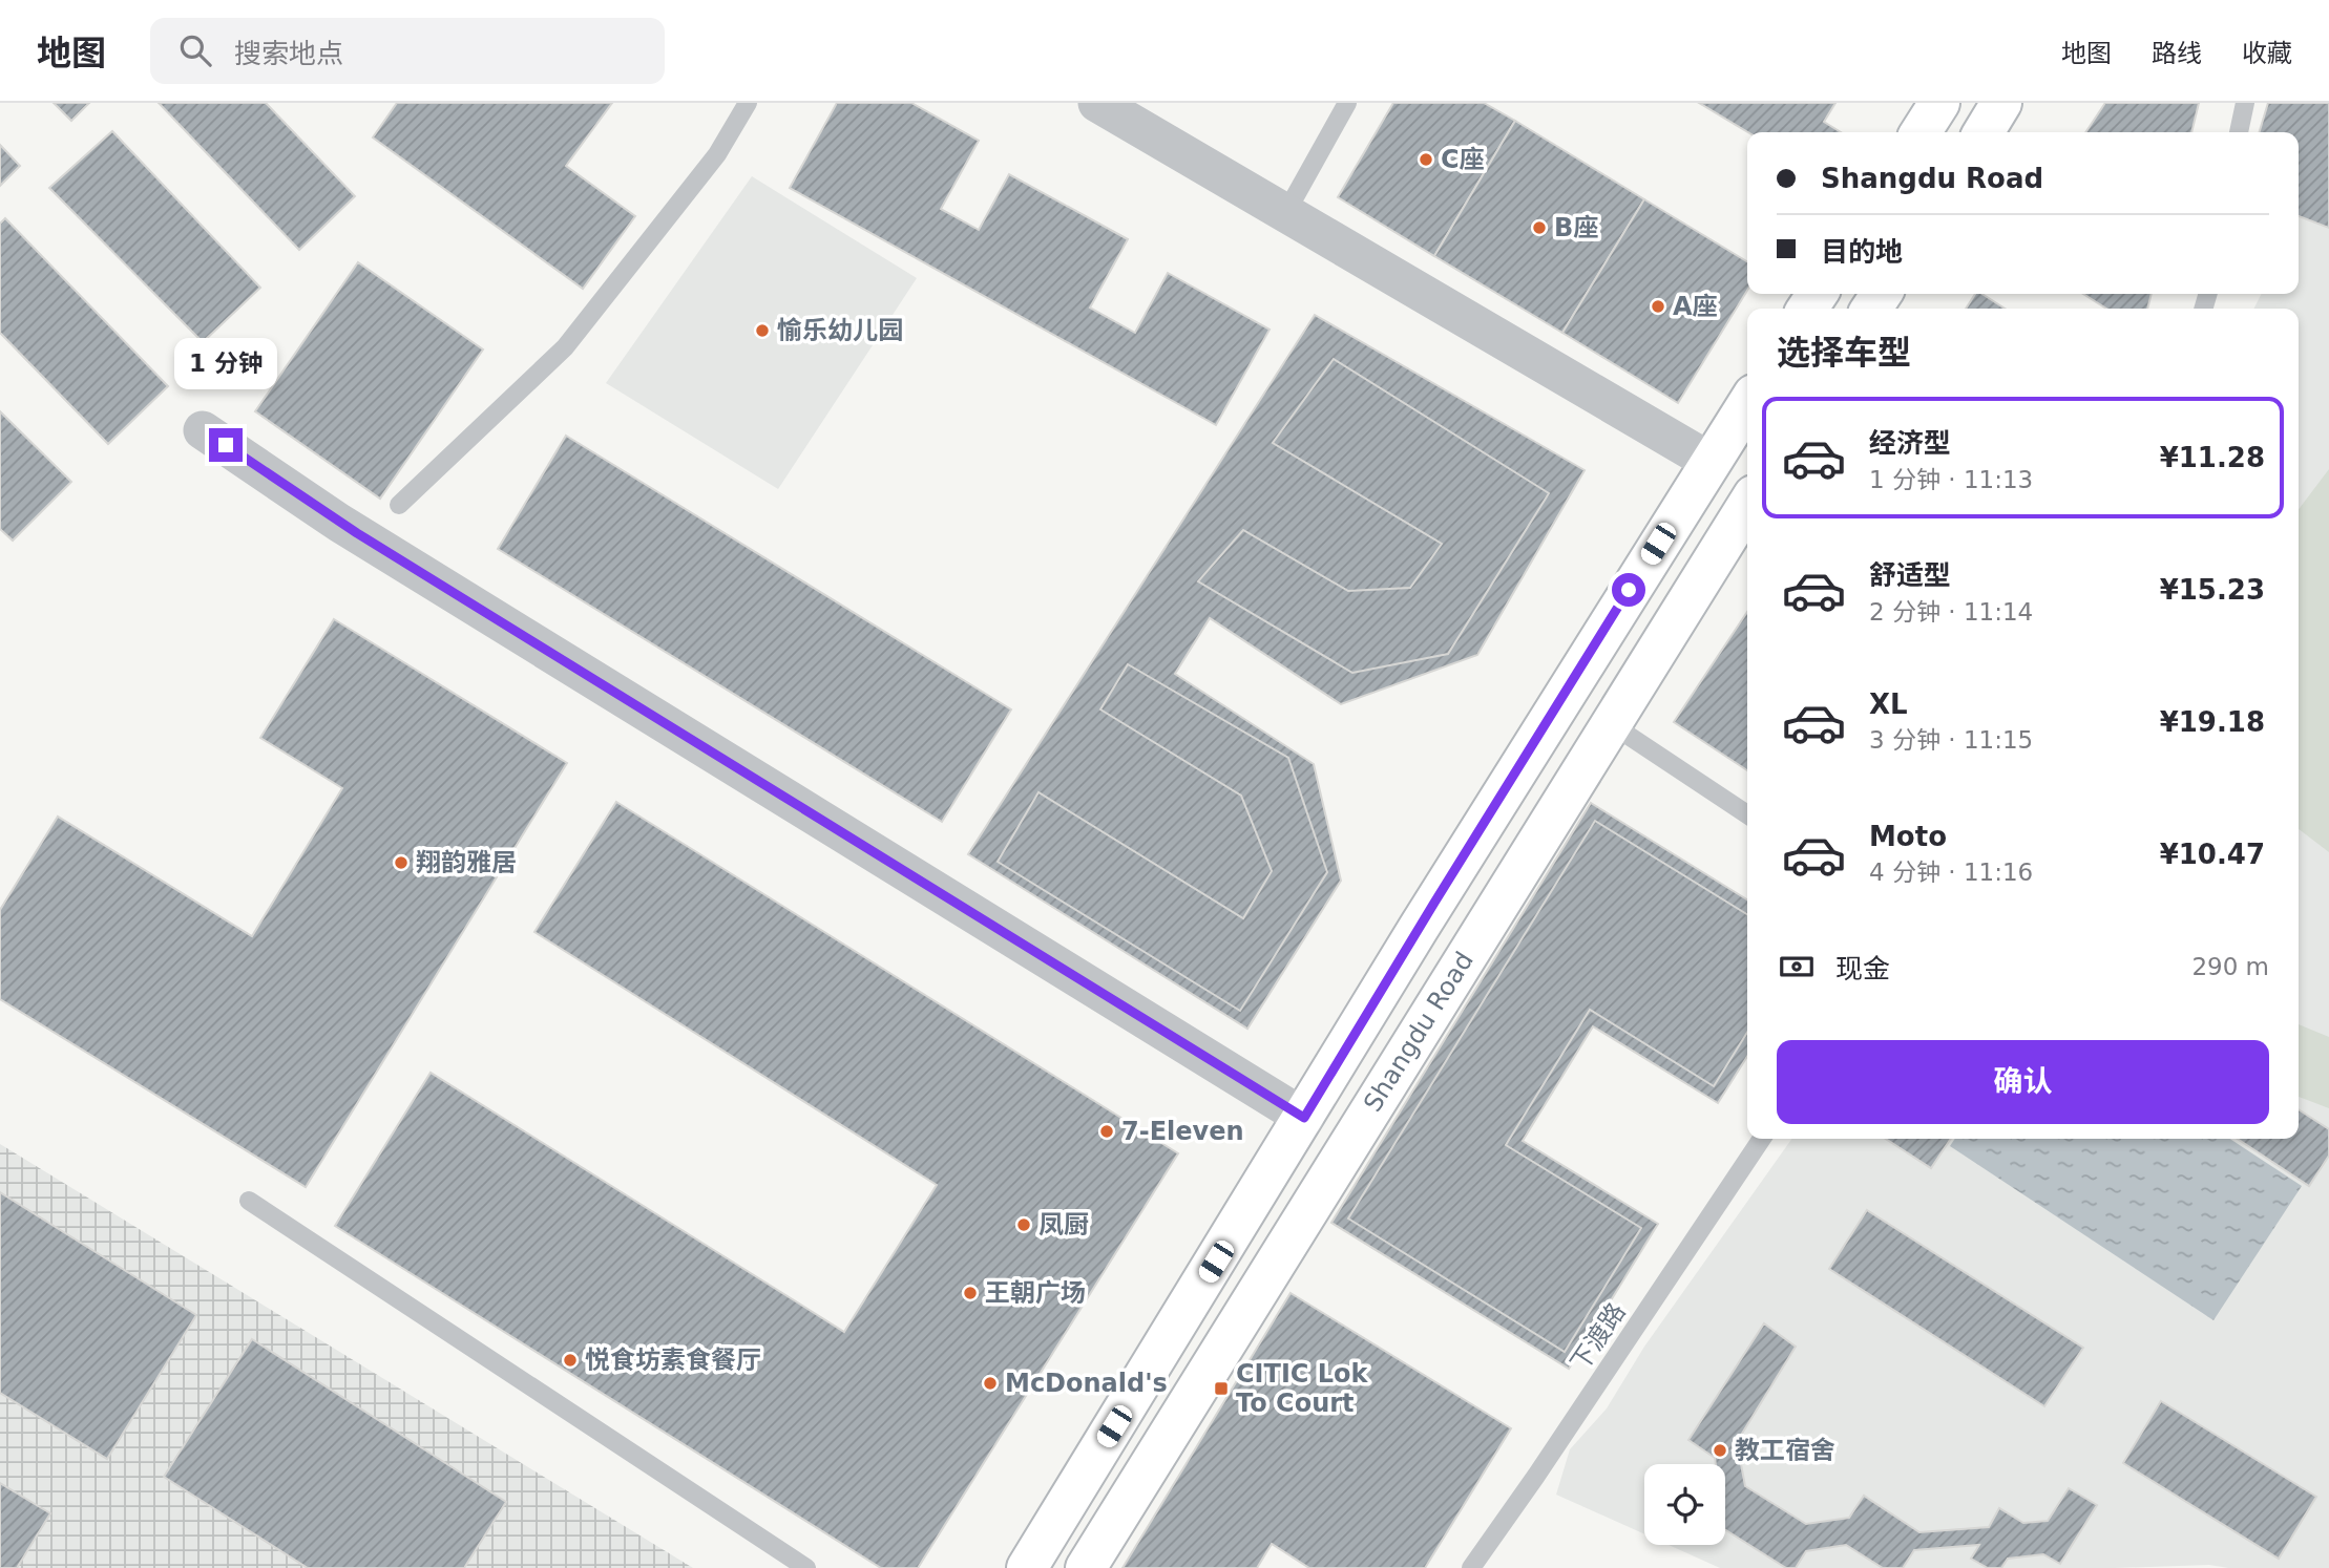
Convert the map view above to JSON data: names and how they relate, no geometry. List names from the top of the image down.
{
  "streets": {
    "main road": ["Shangdu Road"],
    "lane": ["下渡路"]
  },
  "places": {
    "other": [
      "C座",
      "B座",
      "A座",
      "愉乐幼儿园",
      "翔韵雅居",
      "7-Eleven",
      "凤厨",
      "王朝广场",
      "悦食坊素食餐厅",
      "McDonald's",
      "教工宿舍"
    ],
    "transit": ["CITIC Lok To Court"]
  },
  "page": {
    "header": "地图",
    "search": "搜索地点",
    "nav": ["地图", "路线", "收藏"],
    "banner": ["Shangdu Road", "目的地"],
    "heading": "选择车型",
    "bubble": "1 分钟",
    "list": [
      {
        "name": "经济型",
        "note": "1 分钟 · 11:13",
        "value": "¥11.28"
      },
      {
        "name": "舒适型",
        "note": "2 分钟 · 11:14",
        "value": "¥15.23"
      },
      {
        "name": "XL",
        "note": "3 分钟 · 11:15",
        "value": "¥19.18"
      },
      {
        "name": "Moto",
        "note": "4 分钟 · 11:16",
        "value": "¥10.47"
      }
    ],
    "pay": ["现金", "290 m"],
    "buttons": "确认"
  }
}
